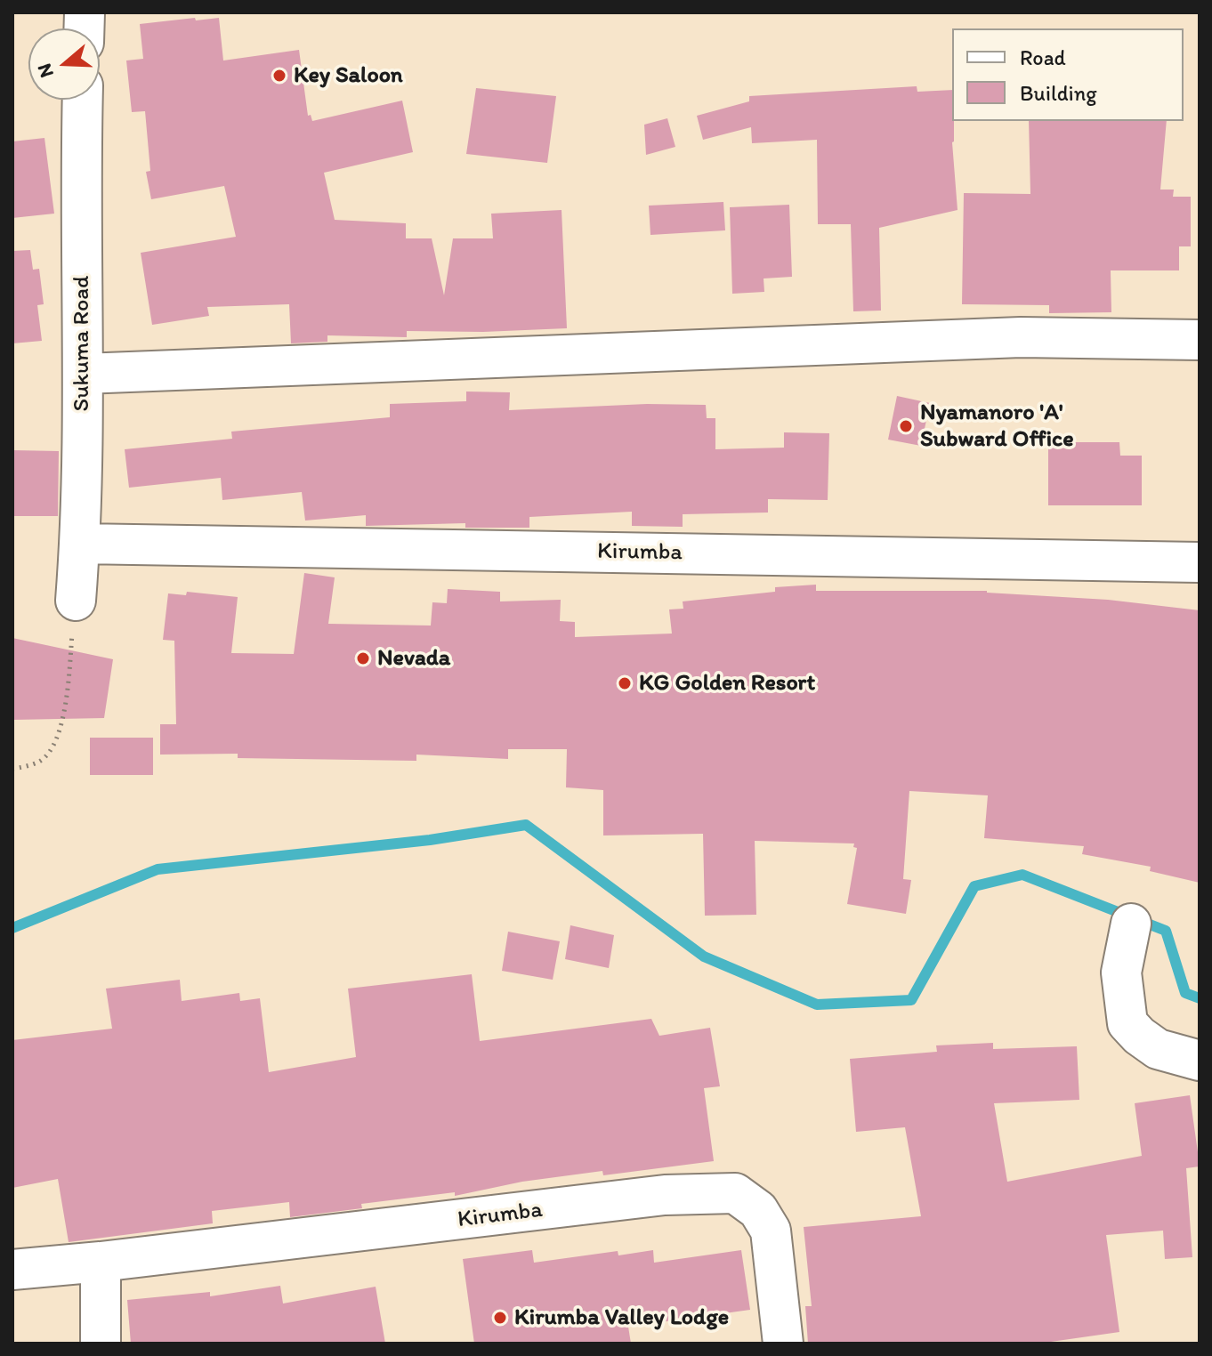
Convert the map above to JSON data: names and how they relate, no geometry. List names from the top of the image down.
{
  "streets": {
    "street": ["Sukuma Road", "Kirumba"]
  },
  "crossings": [
    ["Sukuma Road", "Kirumba"]
  ],
  "places": [
    "Key Saloon",
    "Nyamanoro 'A' Subward Office",
    "Nevada",
    "KG Golden Resort",
    "Kirumba Valley Lodge"
  ],
  "legend": ["Road", "Building"],
  "north": "left"
}
